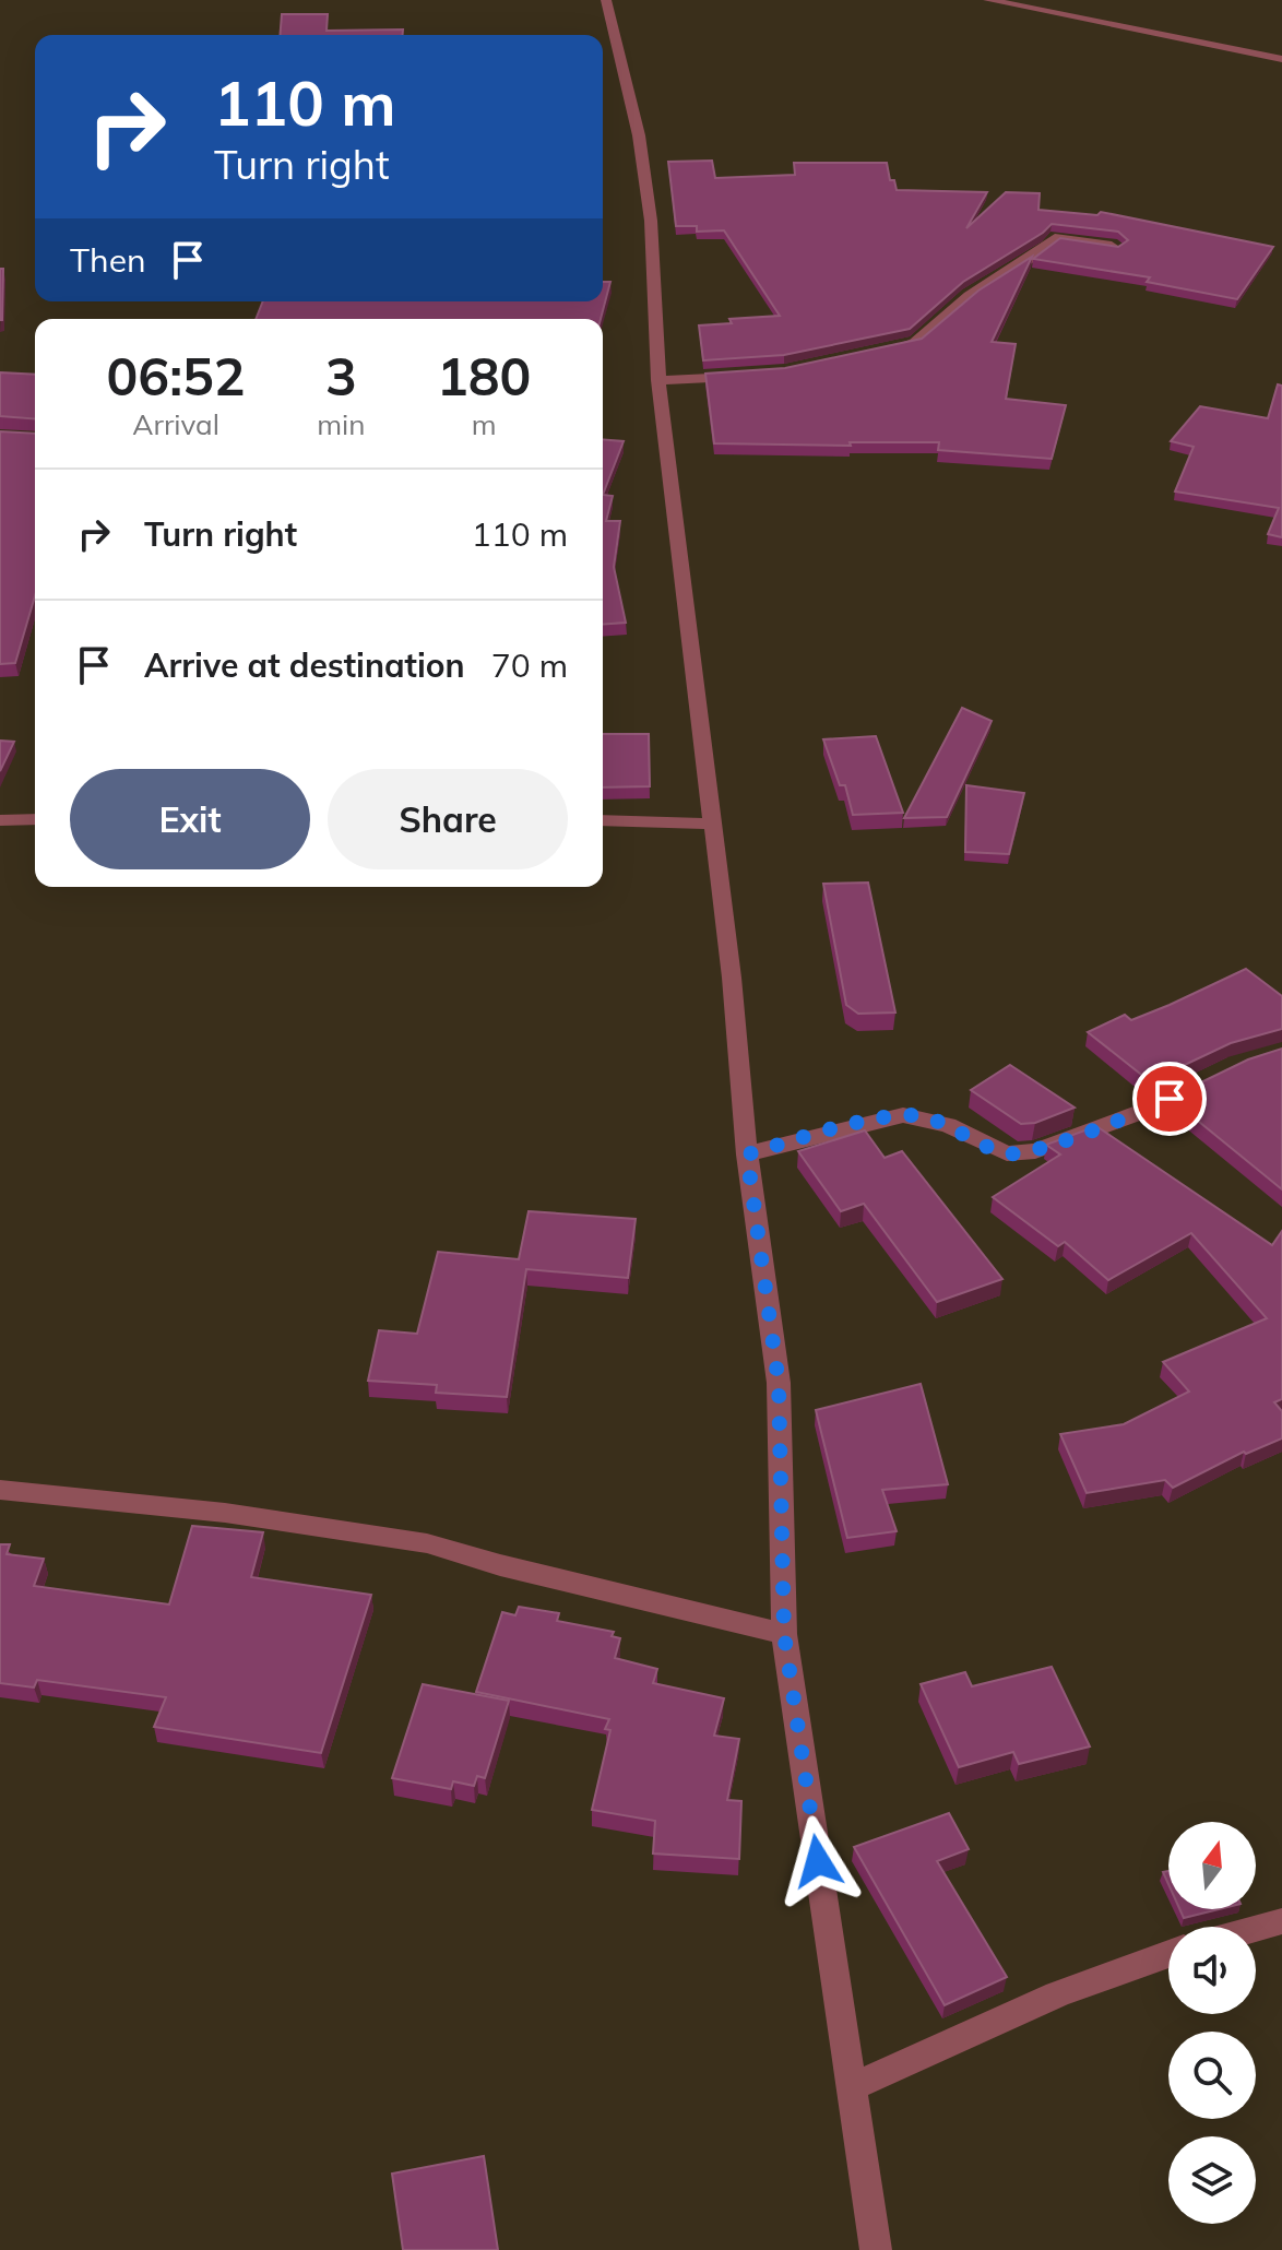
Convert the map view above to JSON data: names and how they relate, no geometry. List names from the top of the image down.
{
  "north": "top",
  "page": {
    "turn": ["110 m", "Turn right"],
    "then": "Then",
    "eta": [
      "06:52",
      "Arrival",
      "3",
      "min",
      "180",
      "m"
    ],
    "list": [
      {
        "name": "Turn right",
        "value": "110 m"
      },
      {
        "name": "Arrive at destination",
        "value": "70 m"
      }
    ],
    "buttons": ["Exit", "Share"]
  }
}
